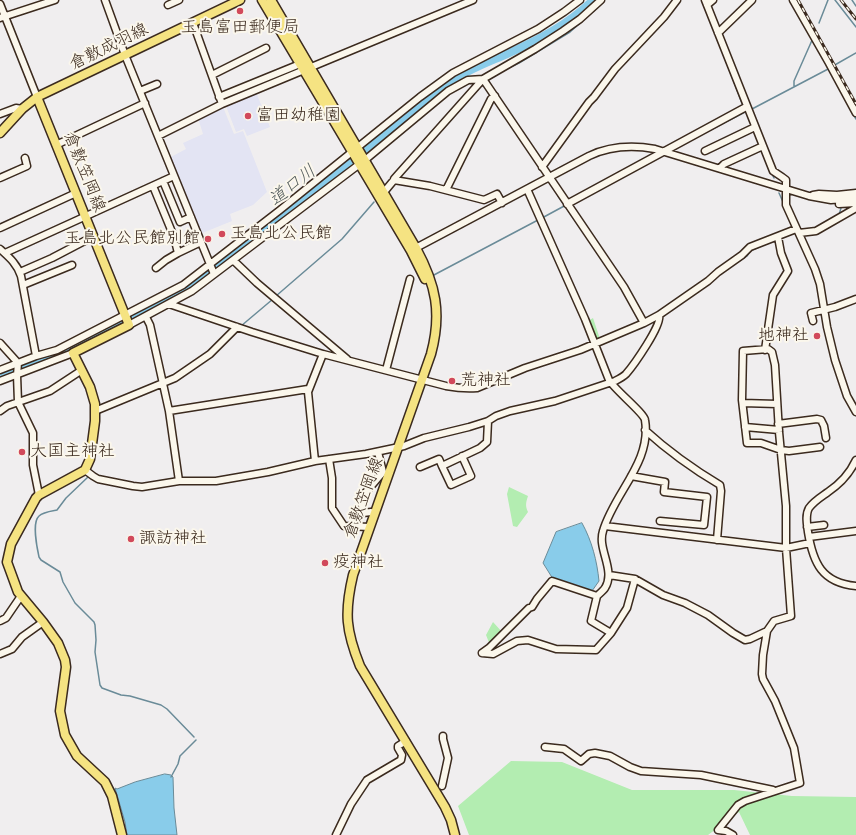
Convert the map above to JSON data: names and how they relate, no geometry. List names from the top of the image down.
{
  "streets": {
    "main road": ["倉敷成羽線", "倉敷笠岡線"]
  },
  "crossings": [
    ["倉敷成羽線", "倉敷笠岡線"]
  ],
  "water": ["道口川"],
  "places": [
    "玉島富田郵便局",
    "富田幼稚園",
    "玉島北公民館",
    "玉島北公民館別館",
    "地神社",
    "荒神社",
    "大国主神社",
    "諏訪神社",
    "疫神社"
  ]
}
